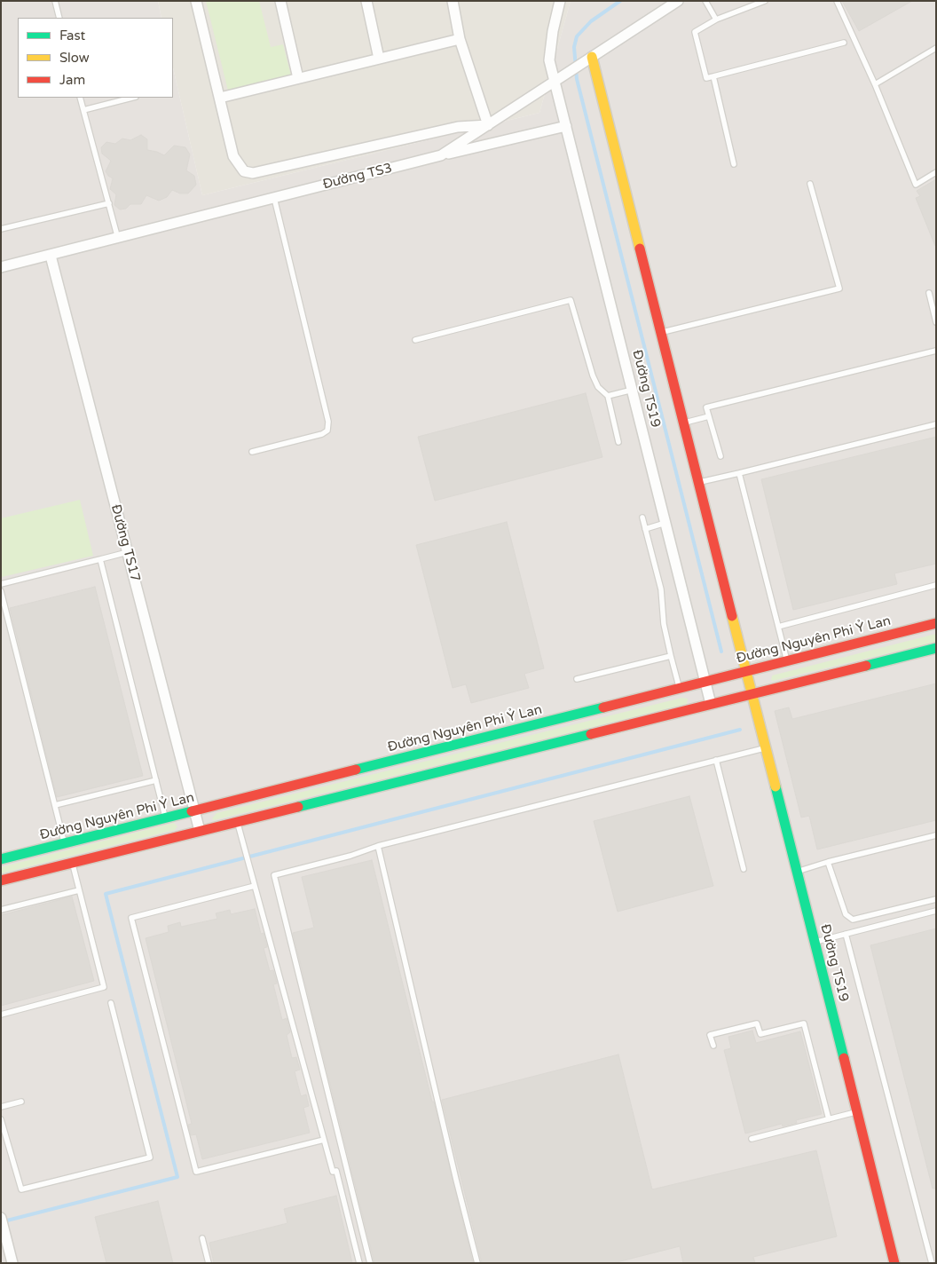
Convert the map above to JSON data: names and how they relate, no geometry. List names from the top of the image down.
{
  "streets": {
    "main road": ["Đường TS19", "Đường Nguyên Phi Ỷ Lan"],
    "street": ["Đường TS3", "Đường TS17"]
  },
  "crossings": [
    ["Đường TS3", "Đường TS19"],
    ["Đường TS3", "Đường TS17"],
    ["Đường TS19", "Đường Nguyên Phi Ỷ Lan"],
    ["Đường TS17", "Đường Nguyên Phi Ỷ Lan"]
  ],
  "legend": ["Fast", "Slow", "Jam"]
}
